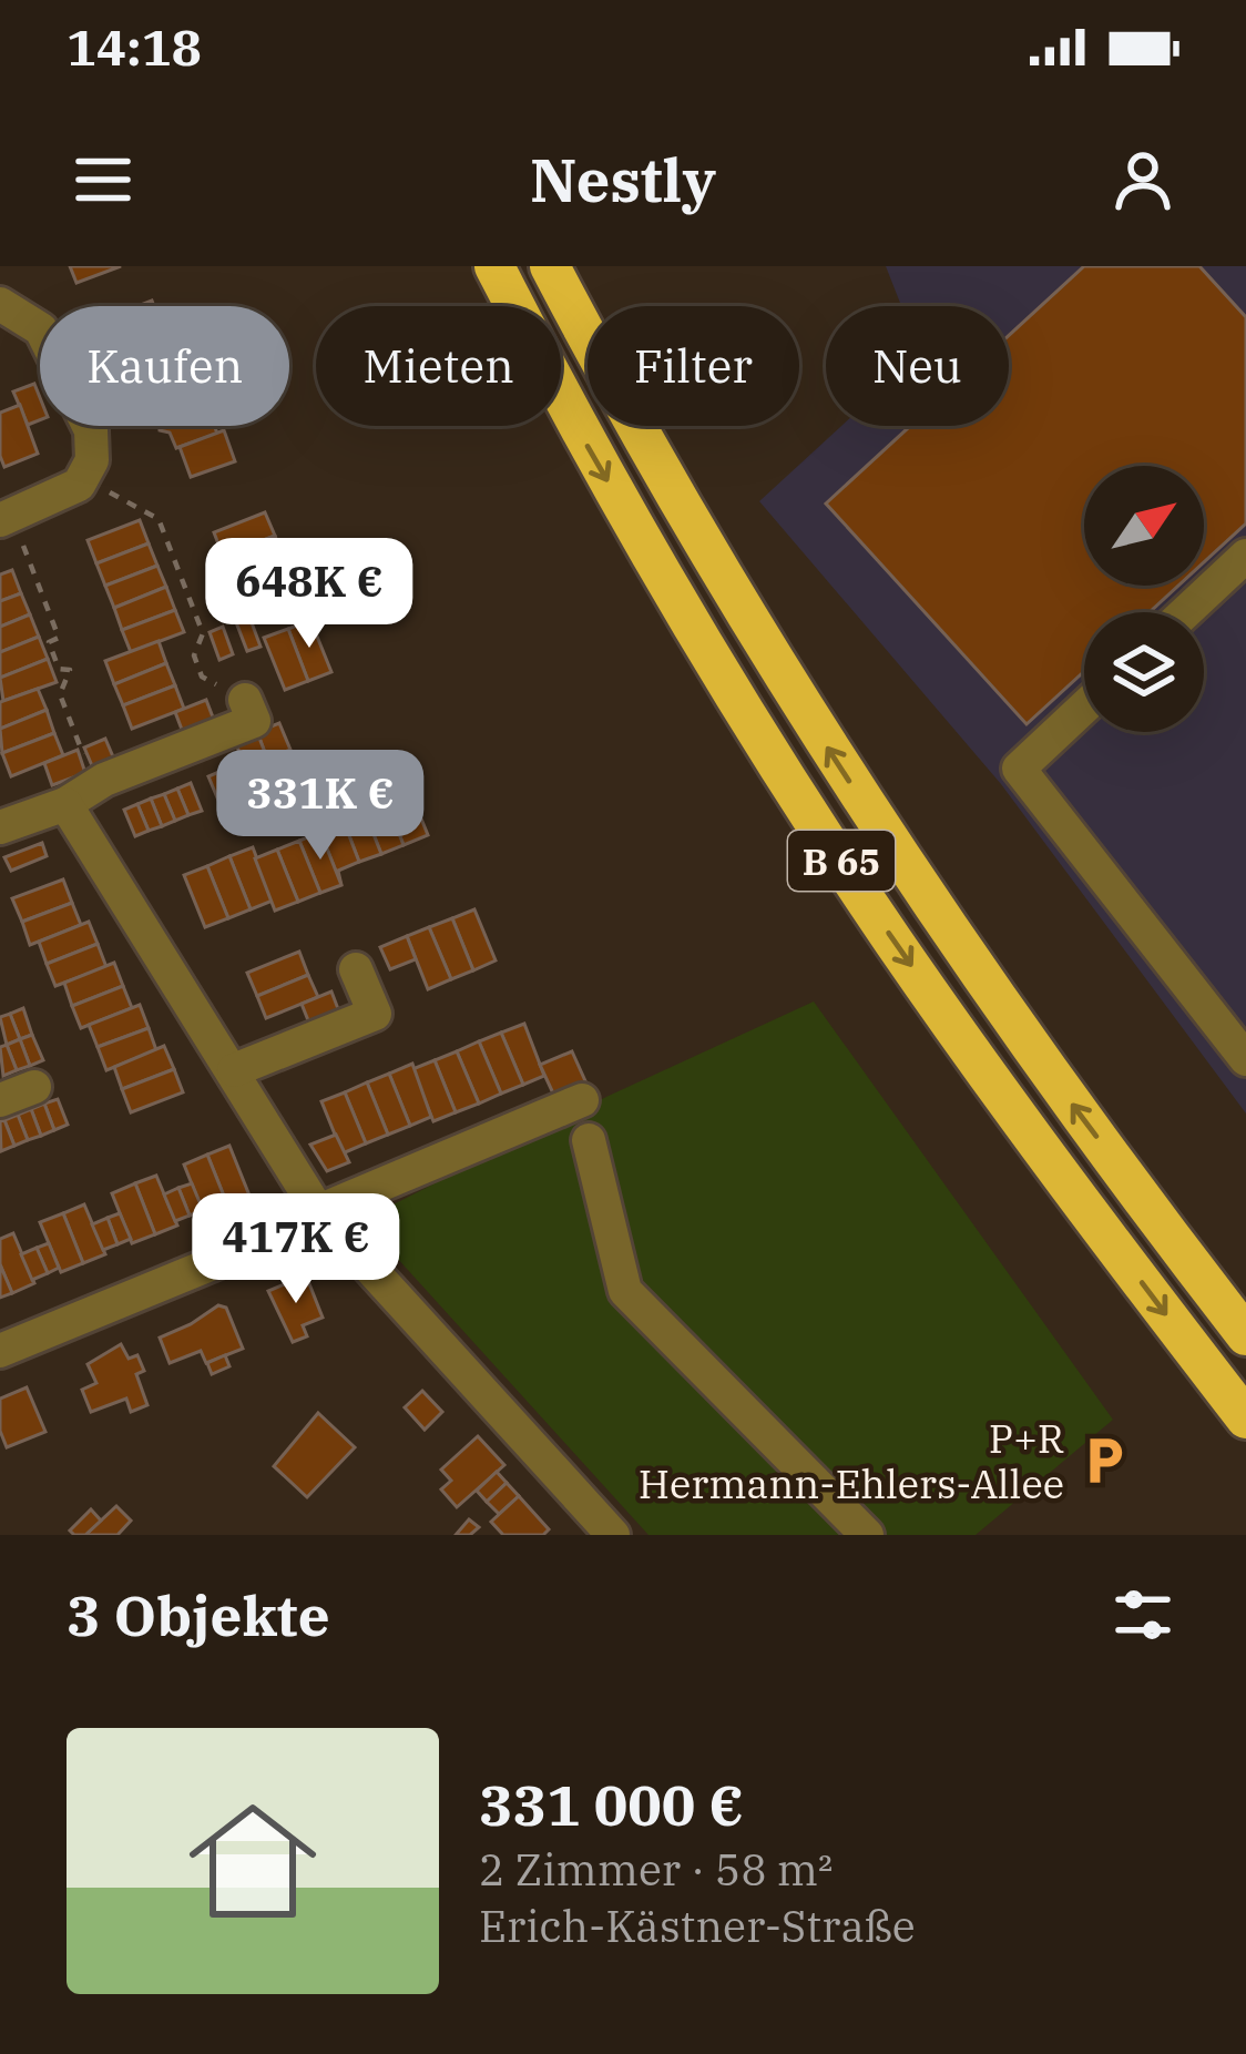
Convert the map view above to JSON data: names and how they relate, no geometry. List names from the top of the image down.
{
  "streets": {
    "highway": ["B 65"]
  },
  "places": {
    "parking": ["P+R Hermann-Ehlers-Allee"]
  },
  "north": "top right",
  "page": {
    "status": "14:18",
    "header": "Nestly",
    "chip": [
      "Kaufen",
      "Mieten",
      "Filter",
      "Neu"
    ],
    "price": ["648K €", "331K €", "417K €"],
    "heading": "3 Objekte",
    "list": [
      {
        "name": "331 000 €",
        "note": "2 Zimmer · 58 m² · Erich-Kästner-Straße"
      }
    ]
  }
}
